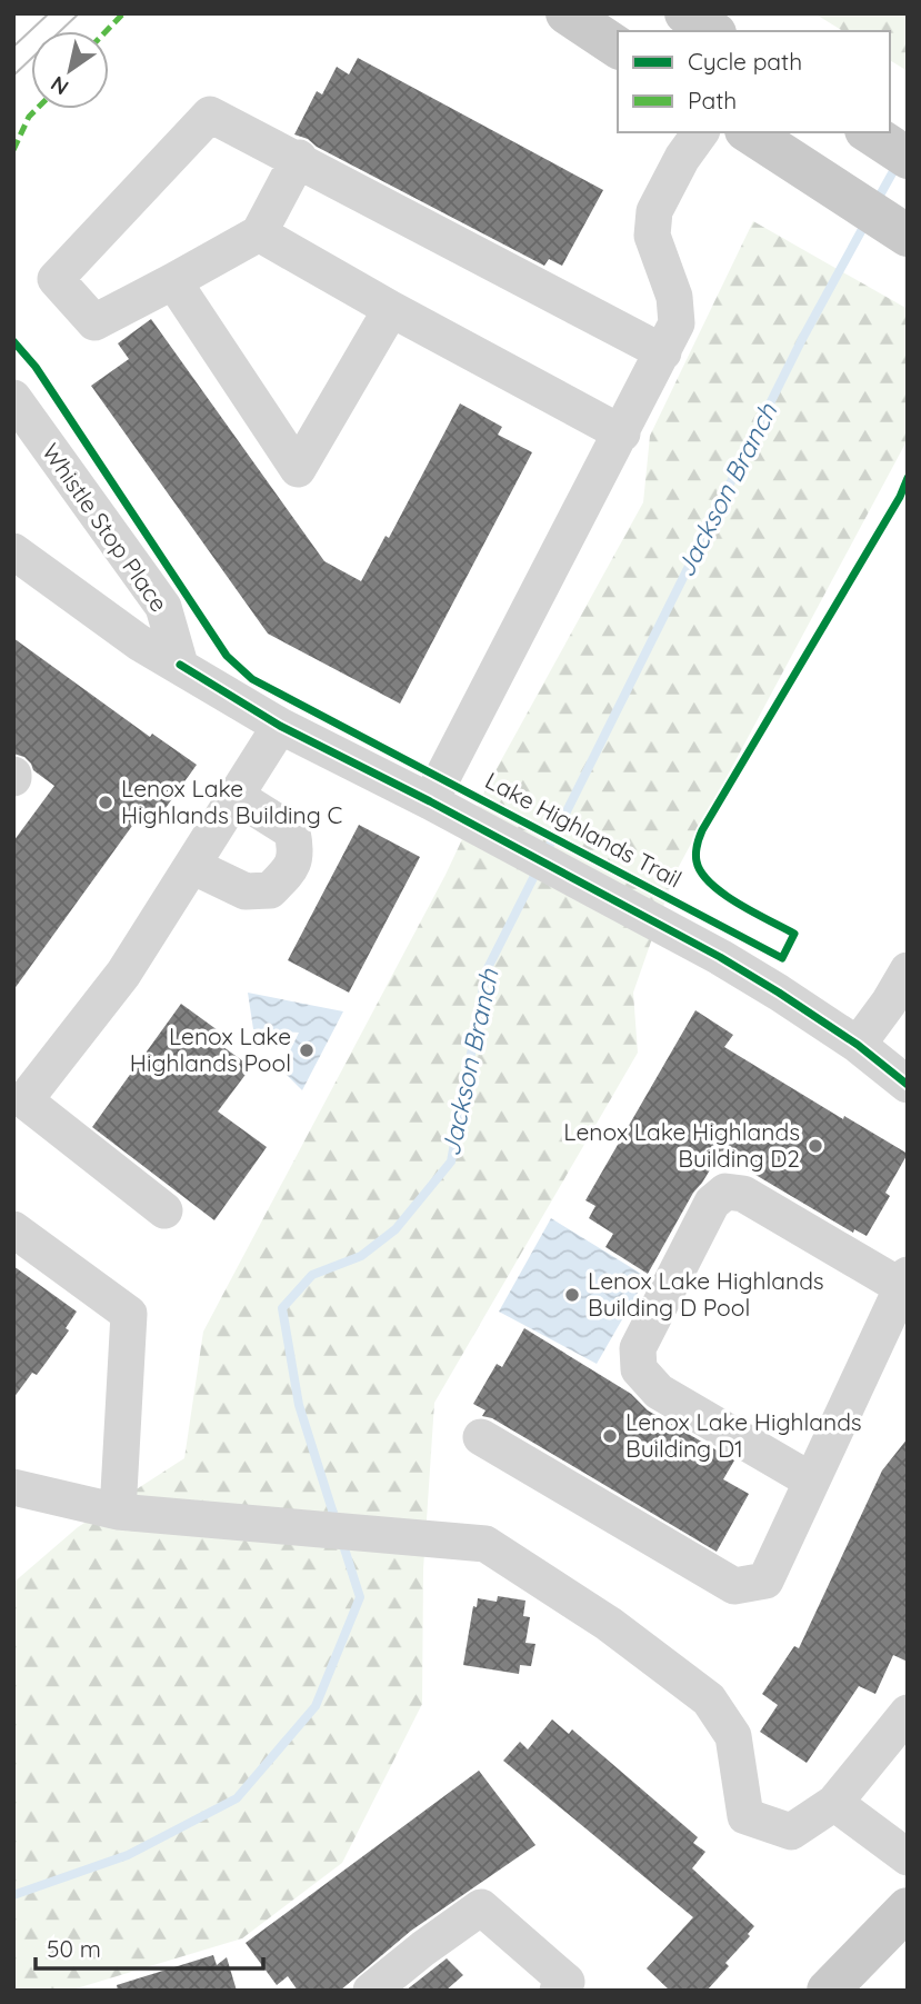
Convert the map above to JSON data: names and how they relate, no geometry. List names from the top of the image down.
{
  "streets": {
    "street": ["Whistle Stop Place"],
    "cycle path": ["Lake Highlands Trail"]
  },
  "water": ["Jackson Branch"],
  "places": [
    "Lenox Lake Highlands Building C",
    "Lenox Lake Highlands Pool",
    "Lenox Lake Highlands Building D2",
    "Lenox Lake Highlands Building D Pool",
    "Lenox Lake Highlands Building D1"
  ],
  "legend": ["Cycle path", "Path"],
  "scale_bar": "50 m",
  "north": "bottom left"
}
